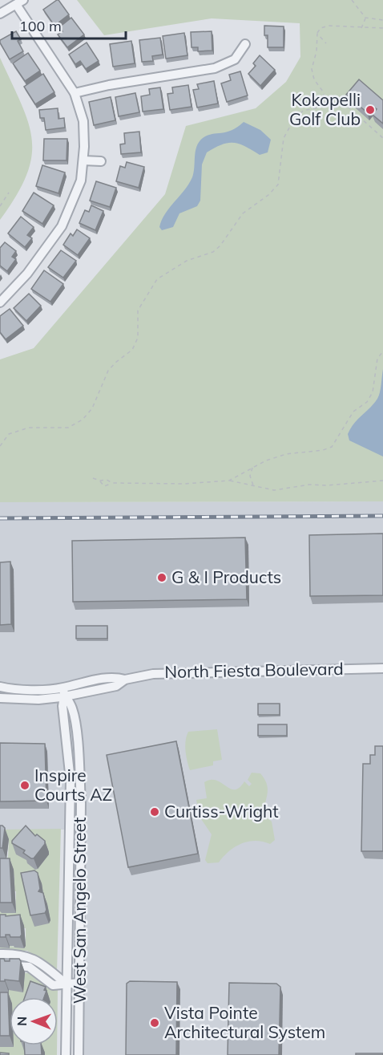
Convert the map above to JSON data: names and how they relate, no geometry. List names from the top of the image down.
{
  "streets": {
    "street": ["North Fiesta Boulevard", "West San Angelo Street"]
  },
  "crossings": [
    ["North Fiesta Boulevard", "West San Angelo Street"]
  ],
  "places": [
    "Kokopelli Golf Club",
    "G & I Products",
    "Inspire Courts AZ",
    "Curtiss-Wright",
    "Vista Pointe Architectural System"
  ],
  "scale_bar": "100 m",
  "north": "left"
}
